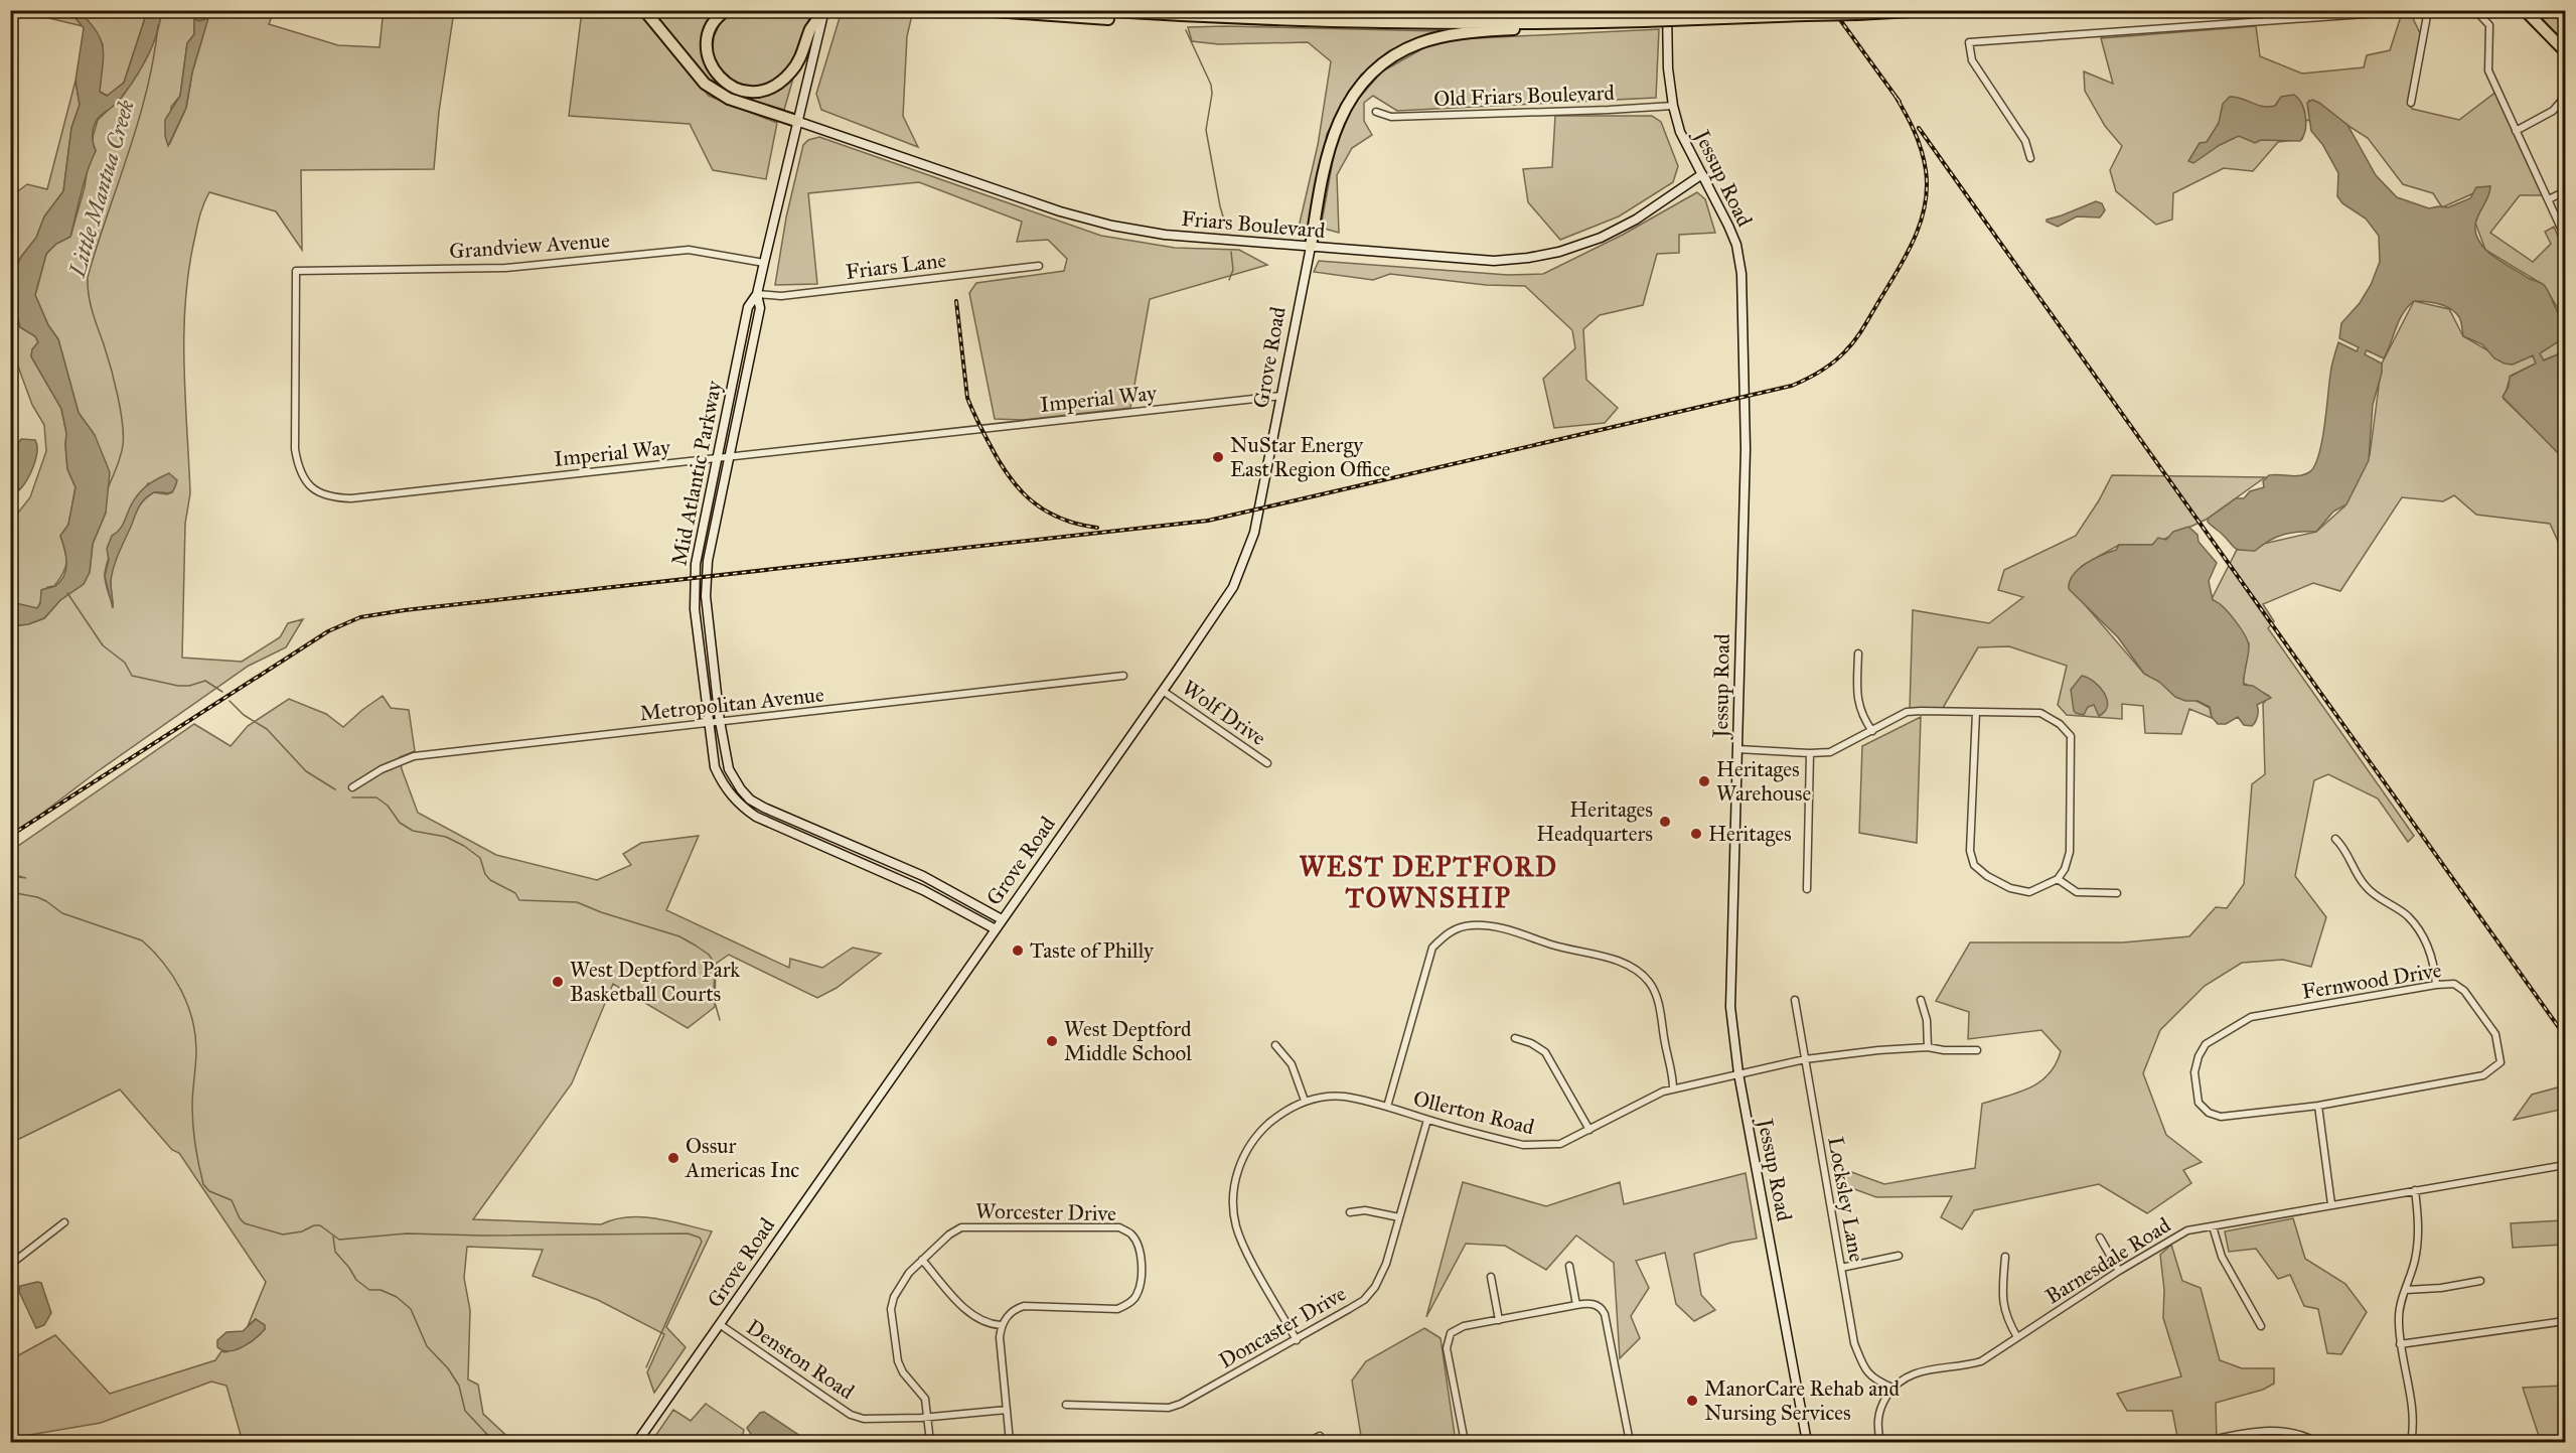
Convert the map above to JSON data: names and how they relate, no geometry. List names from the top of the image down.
{
  "streets": {
    "street": [
      "Old Friars Boulevard",
      "Jessup Road",
      "Friars Boulevard",
      "Grandview Avenue",
      "Friars Lane",
      "Grove Road",
      "Imperial Way",
      "Mid Atlantic Parkway",
      "Metropolitan Avenue",
      "Wolf Drive",
      "Fernwood Drive",
      "Ollerton Road",
      "Locksley Lane",
      "Worcester Drive",
      "Barnesdale Road",
      "Doncaster Drive",
      "Denston Road"
    ]
  },
  "crossings": [
    ["Old Friars Boulevard", "Jessup Road"],
    ["Jessup Road", "Friars Boulevard"],
    ["Jessup Road", "Ollerton Road"],
    ["Friars Boulevard", "Grove Road"],
    ["Friars Boulevard", "Mid Atlantic Parkway"],
    ["Grandview Avenue", "Imperial Way"],
    ["Grandview Avenue", "Mid Atlantic Parkway"],
    ["Friars Lane", "Mid Atlantic Parkway"],
    ["Grove Road", "Imperial Way"],
    ["Grove Road", "Mid Atlantic Parkway"],
    ["Grove Road", "Wolf Drive"],
    ["Grove Road", "Denston Road"],
    ["Imperial Way", "Mid Atlantic Parkway"],
    ["Mid Atlantic Parkway", "Metropolitan Avenue"],
    ["Ollerton Road", "Locksley Lane"],
    ["Ollerton Road", "Doncaster Drive"],
    ["Locksley Lane", "Barnesdale Road"],
    ["Worcester Drive", "Denston Road"]
  ],
  "districts": ["WEST DEPTFORD TOWNSHIP"],
  "water": ["Little Mantua Creek"],
  "places": [
    "NuStar Energy East Region Office",
    "Heritages Warehouse",
    "Heritages Headquarters",
    "Heritages",
    "Taste of Philly",
    "West Deptford Park Basketball Courts",
    "West Deptford Middle School",
    "Ossur Americas Inc",
    "ManorCare Rehab and Nursing Services"
  ]
}
